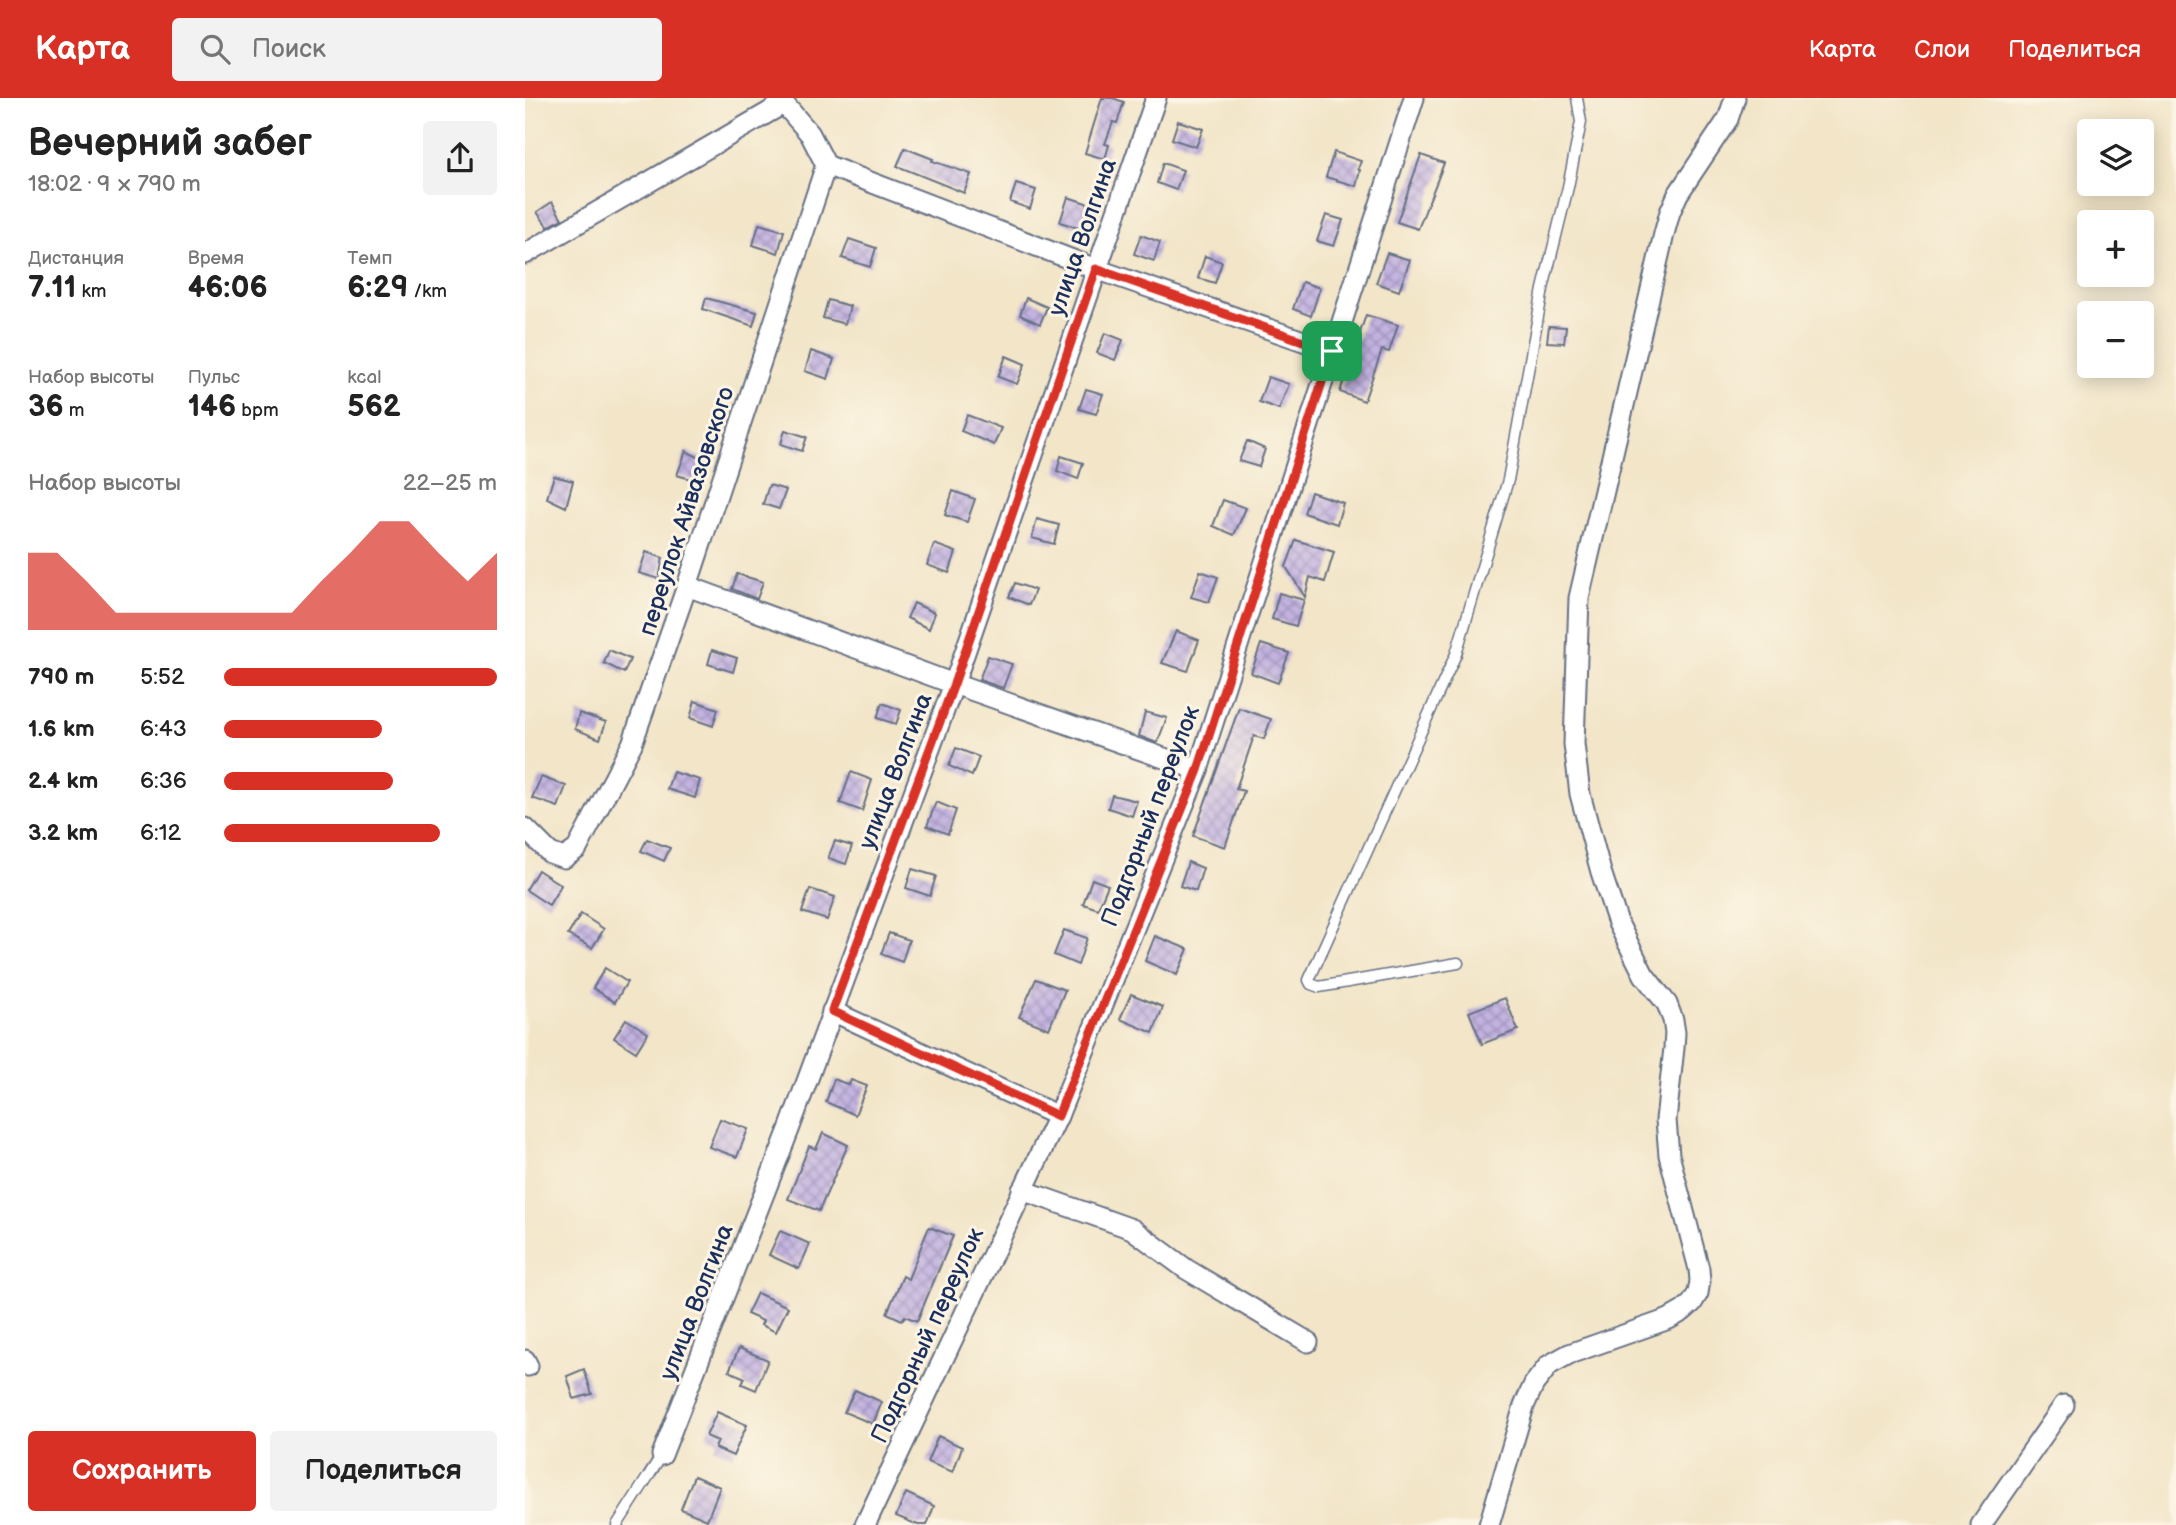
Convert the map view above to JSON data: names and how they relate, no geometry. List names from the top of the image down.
{
  "streets": {
    "street": ["улица Волгина", "переулок Айвазовского", "Подгорный переулок"]
  },
  "page": {
    "header": "Карта",
    "search": "Поиск",
    "nav": ["Карта", "Слои", "Поделиться"],
    "heading": ["Вечерний забег", "18:02 · 9 × 790 m"],
    "map_buttons": ["+", "−"],
    "stats": [
      ["Дистанция", "7.11 km"],
      ["Время", "46:06"],
      ["Темп", "6:29 /km"],
      ["Набор высоты", "36 m"],
      ["Пульс", "146 bpm"],
      ["kcal", "562"]
    ],
    "chart": ["Набор высоты", "22–25 m"],
    "list": [
      {
        "name": "790 m",
        "note": "5:52"
      },
      {
        "name": "1.6 km",
        "note": "6:43"
      },
      {
        "name": "2.4 km",
        "note": "6:36"
      },
      {
        "name": "3.2 km",
        "note": "6:12"
      }
    ],
    "buttons": ["Сохранить", "Поделиться"]
  }
}
